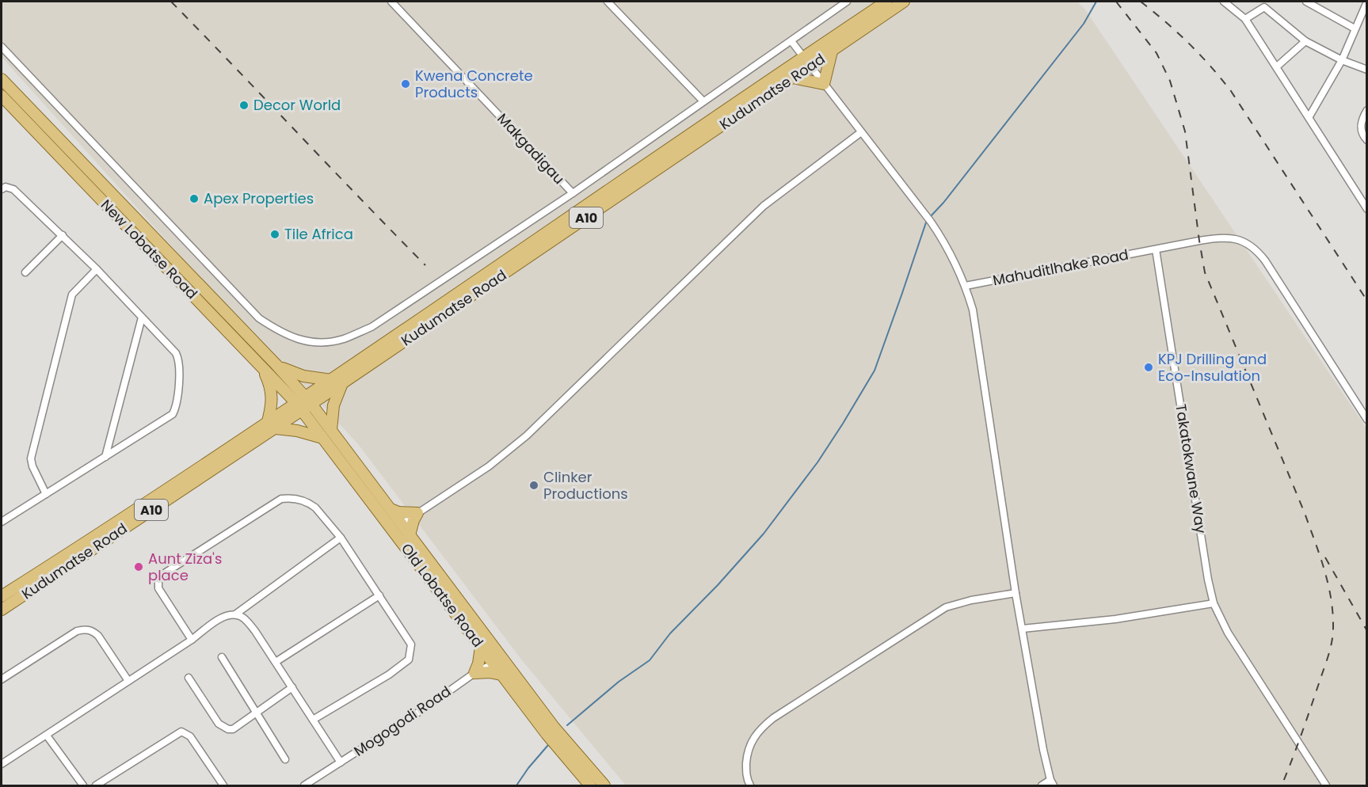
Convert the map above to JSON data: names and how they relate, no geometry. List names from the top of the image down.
{
  "streets": {
    "main road": [
      "Kudumatse Road",
      "A10",
      "New Lobatse Road",
      "Old Lobatse Road"
    ],
    "street": [
      "Makgadigau",
      "Mahuditlhake Road",
      "Takatokwane Way",
      "Mogogodi Road"
    ]
  },
  "crossings": [
    ["Kudumatse Road", "New Lobatse Road"],
    ["Kudumatse Road", "Old Lobatse Road"],
    ["New Lobatse Road", "Old Lobatse Road"],
    ["Mahuditlhake Road", "Takatokwane Way"],
    ["Old Lobatse Road", "Mogogodi Road"]
  ],
  "places": [
    "Kwena Concrete Products",
    "Decor World",
    "Apex Properties",
    "Tile Africa",
    "KPJ Drilling and Eco-Insulation",
    "Clinker Productions",
    "Aunt Ziza's place"
  ]
}
